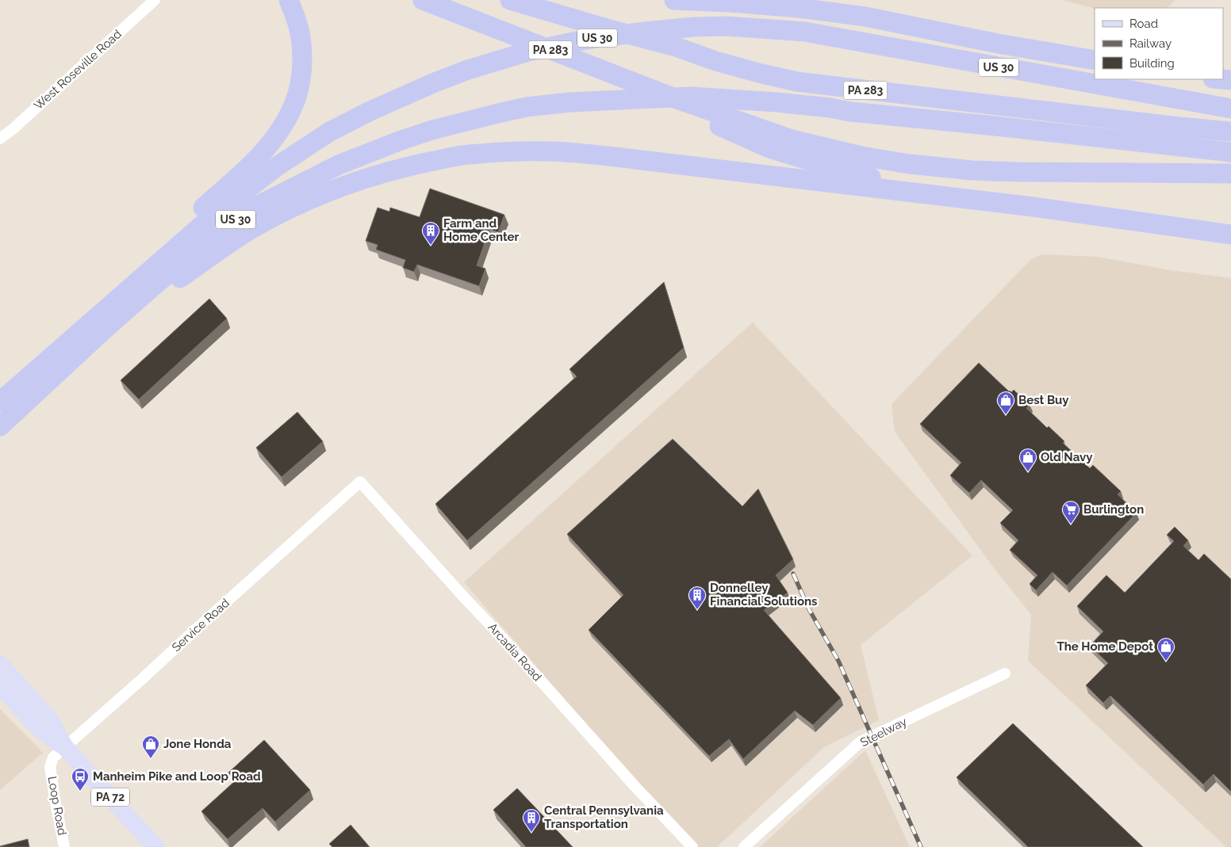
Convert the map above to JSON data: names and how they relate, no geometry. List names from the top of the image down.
{
  "streets": {
    "highway": ["US 30", "PA 283"],
    "main road": ["PA 72"],
    "street": [
      "West Roseville Road",
      "Service Road",
      "Arcadia Road",
      "Steelway",
      "Loop Road"
    ]
  },
  "crossings": [
    ["Service Road", "Arcadia Road"],
    ["Service Road", "PA 72"],
    ["Service Road", "Loop Road"],
    ["PA 72", "Loop Road"]
  ],
  "places": {
    "building": ["Farm and Home Center", "Donnelley Financial Solutions", "Central Pennsylvania Transportation"],
    "shop": [
      "Best Buy",
      "Old Navy",
      "The Home Depot",
      "Jone Honda"
    ],
    "supermarket": ["Burlington"],
    "bus stop": ["Manheim Pike and Loop Road"]
  },
  "legend": ["Road", "Railway", "Building"]
}
